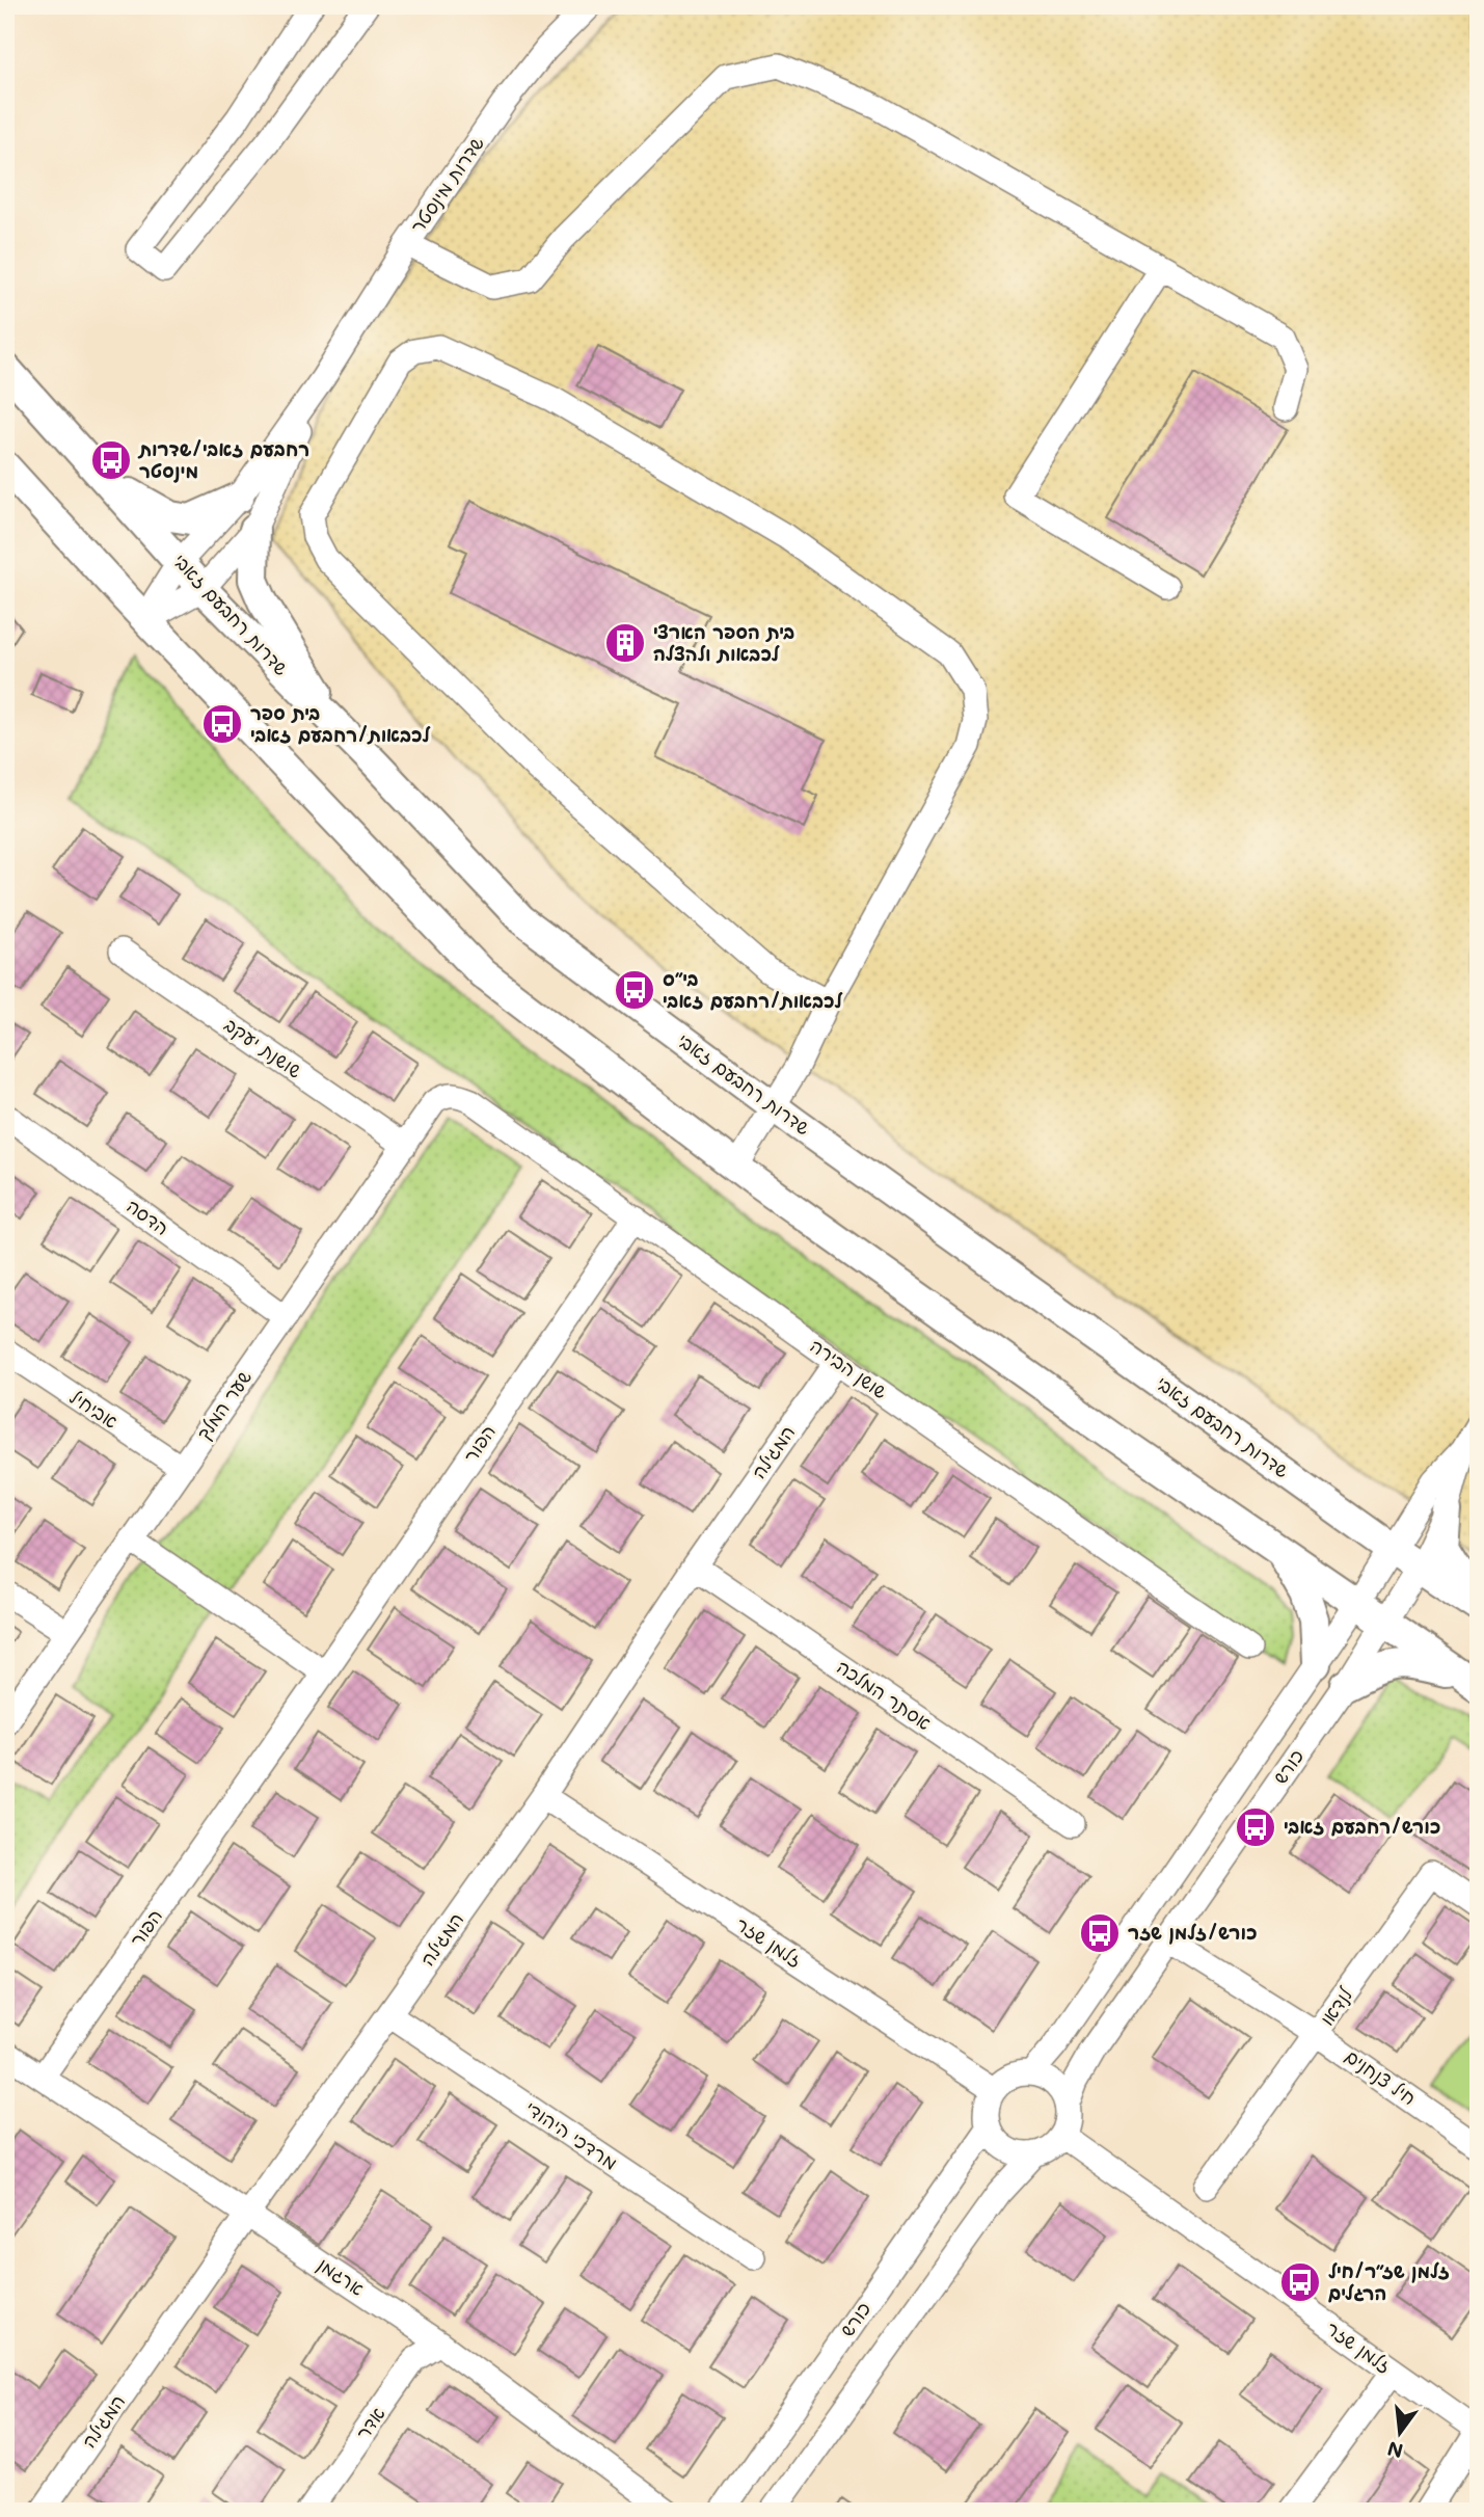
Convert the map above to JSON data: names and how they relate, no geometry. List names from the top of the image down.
{
  "streets": {
    "main road": ["שדרות רחבעם זאבי"],
    "street": [
      "שדרות מינסטר",
      "שושנת יעקב",
      "הדסה",
      "שושן הבירה",
      "שער המלך",
      "אביחיל",
      "הפור",
      "המגילה",
      "אסתר המלכה",
      "כורש",
      "זלמן שזר",
      "לנדאו",
      "חיל צנחנים",
      "מרדכי היהודי",
      "ארגמן",
      "אדר"
    ]
  },
  "crossings": [
    ["שדרות מינסטר", "שדרות רחבעם זאבי"],
    ["שדרות רחבעם זאבי", "כורש"],
    ["שושנת יעקב", "שער המלך"],
    ["הדסה", "שער המלך"],
    ["שושן הבירה", "שער המלך"],
    ["שושן הבירה", "הפור"],
    ["שושן הבירה", "המגילה"],
    ["שער המלך", "אביחיל"],
    ["הפור", "ארגמן"],
    ["המגילה", "אסתר המלכה"],
    ["המגילה", "זלמן שזר"],
    ["המגילה", "מרדכי היהודי"],
    ["המגילה", "ארגמן"],
    ["כורש", "זלמן שזר"],
    ["כורש", "חיל צנחנים"],
    ["לנדאו", "חיל צנחנים"],
    ["ארגמן", "אדר"]
  ],
  "places": {
    "bus stop": [
      "רחבעם זאבי/שדרות מינסטר",
      "בית ספר לכבאות/רחבעם זאבי",
      "בי״ס לכבאות/רחבעם זאבי",
      "כורש/רחבעם זאבי",
      "כורש/זלמן שזר",
      "זלמן שז״ר/חיל הרגלים"
    ],
    "building": ["בית הספר הארצי לכבאות ולהצלה"]
  },
  "north": "bottom"
}
